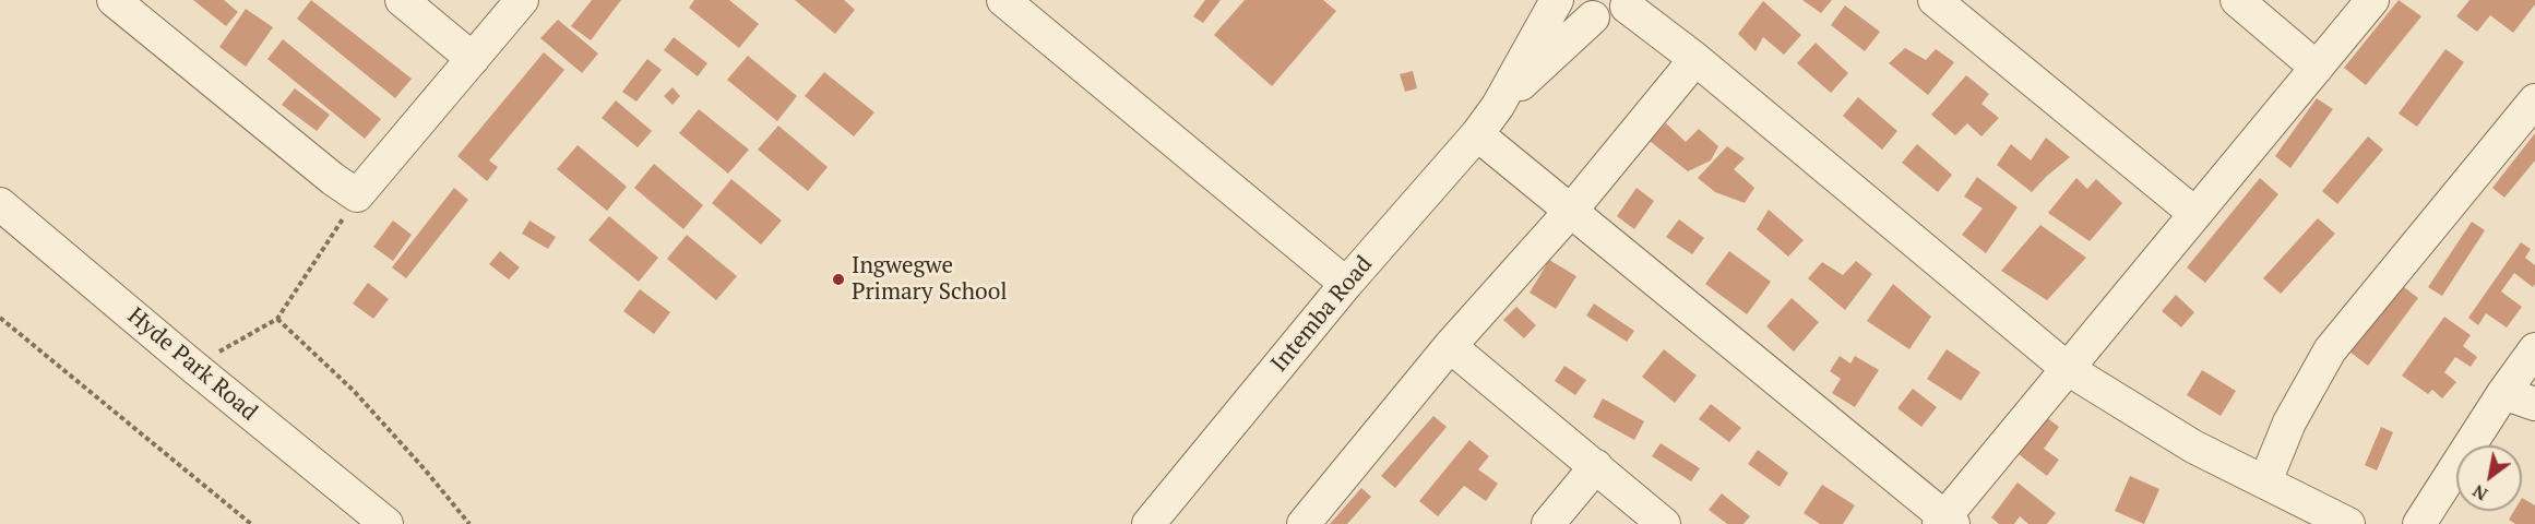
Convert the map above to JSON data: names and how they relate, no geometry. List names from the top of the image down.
{
  "streets": {
    "street": ["Intemba Road", "Hyde Park Road"]
  },
  "places": ["Ingwegwe Primary School"],
  "north": "bottom left"
}
